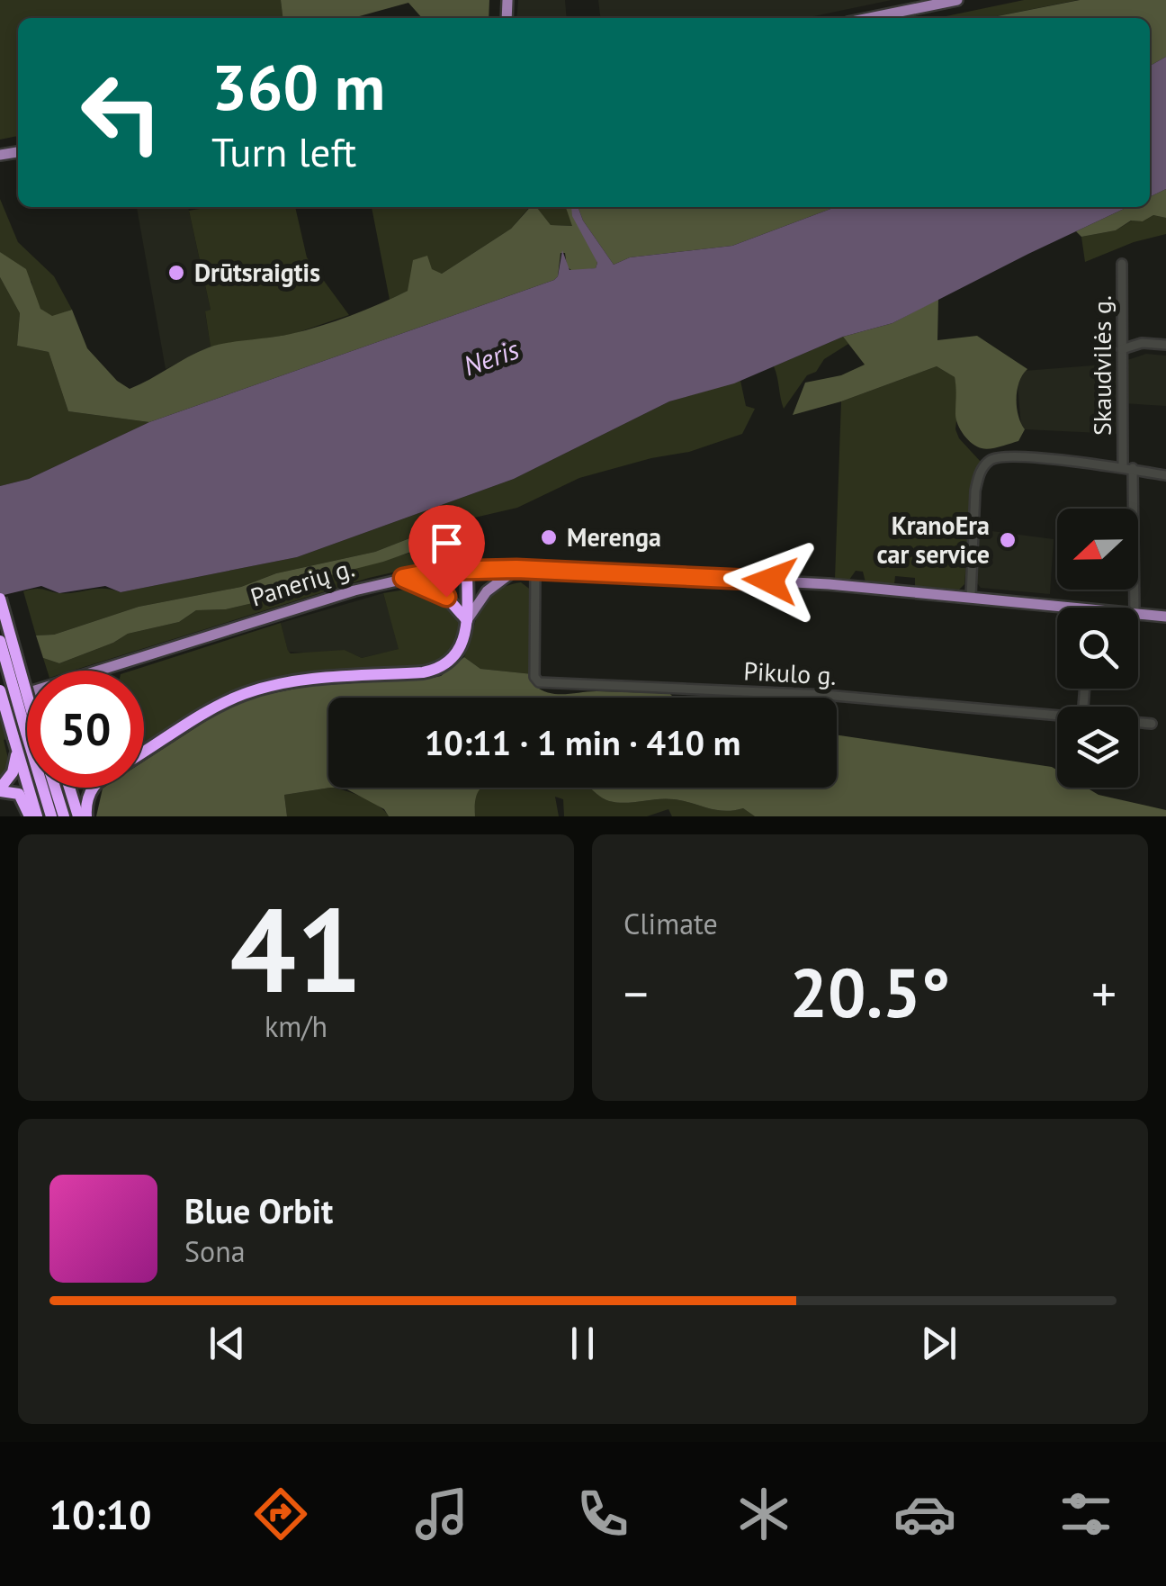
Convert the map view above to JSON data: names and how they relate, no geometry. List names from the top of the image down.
{
  "streets": {
    "main road": ["Panerių g."],
    "street": ["Skaudvilės g.", "Pikulo g."]
  },
  "crossings": [
    ["Panerių g.", "Pikulo g."]
  ],
  "water": ["Neris"],
  "places": ["Drūtsraigtis", "Merenga", "KranoEra car service"],
  "north": "left",
  "page": {
    "turn": ["360 m", "Turn left"],
    "limit": "50",
    "trip": "10:11 · 1 min · 410 m",
    "tile": [
      ["41", "km/h"],
      "Climate"
    ],
    "heat": ["−", "20.5°", "+"],
    "song": ["Blue Orbit", "Sona"],
    "tabs": "10:10"
  }
}
